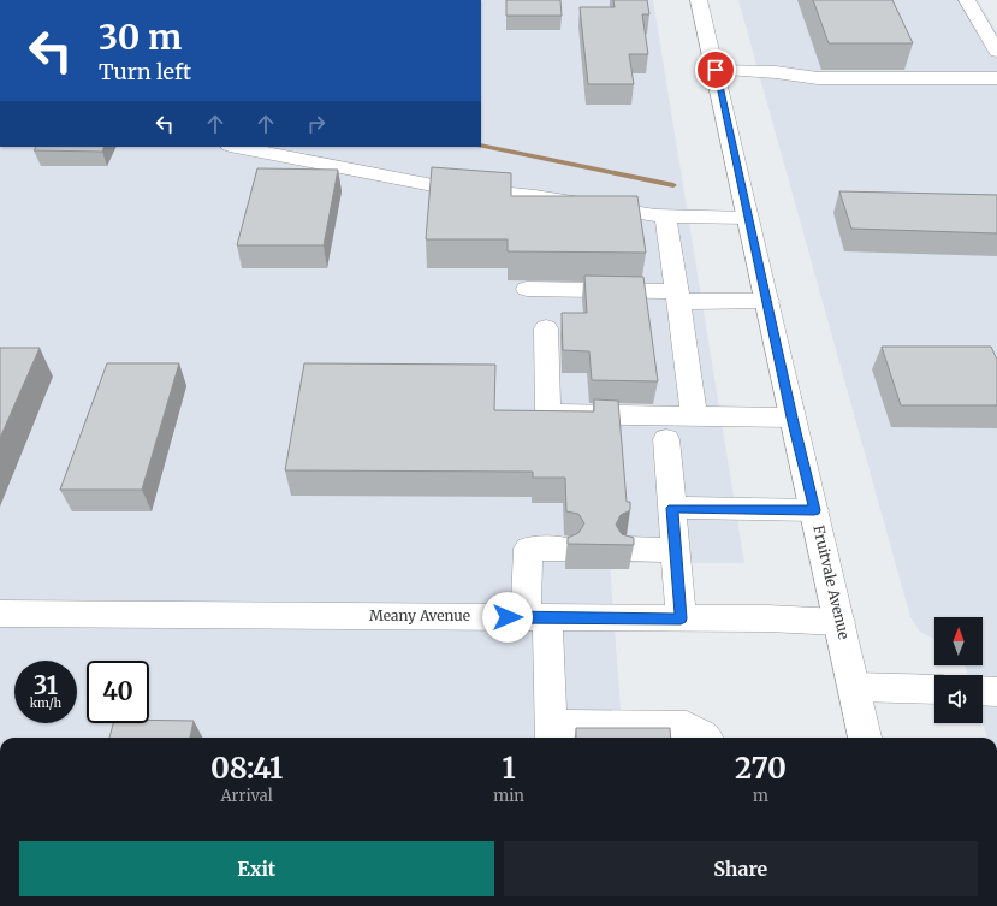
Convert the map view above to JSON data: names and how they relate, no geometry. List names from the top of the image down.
{
  "streets": {
    "main road": ["Fruitvale Avenue", "Meany Avenue"]
  },
  "crossings": [
    ["Fruitvale Avenue", "Meany Avenue"]
  ],
  "north": "top",
  "page": {
    "turn": ["30 m", "Turn left"],
    "speed": "31 km/h",
    "limit": "40",
    "eta": [
      "08:41",
      "Arrival",
      "1",
      "min",
      "270",
      "m"
    ],
    "buttons": ["Exit", "Share"]
  }
}
